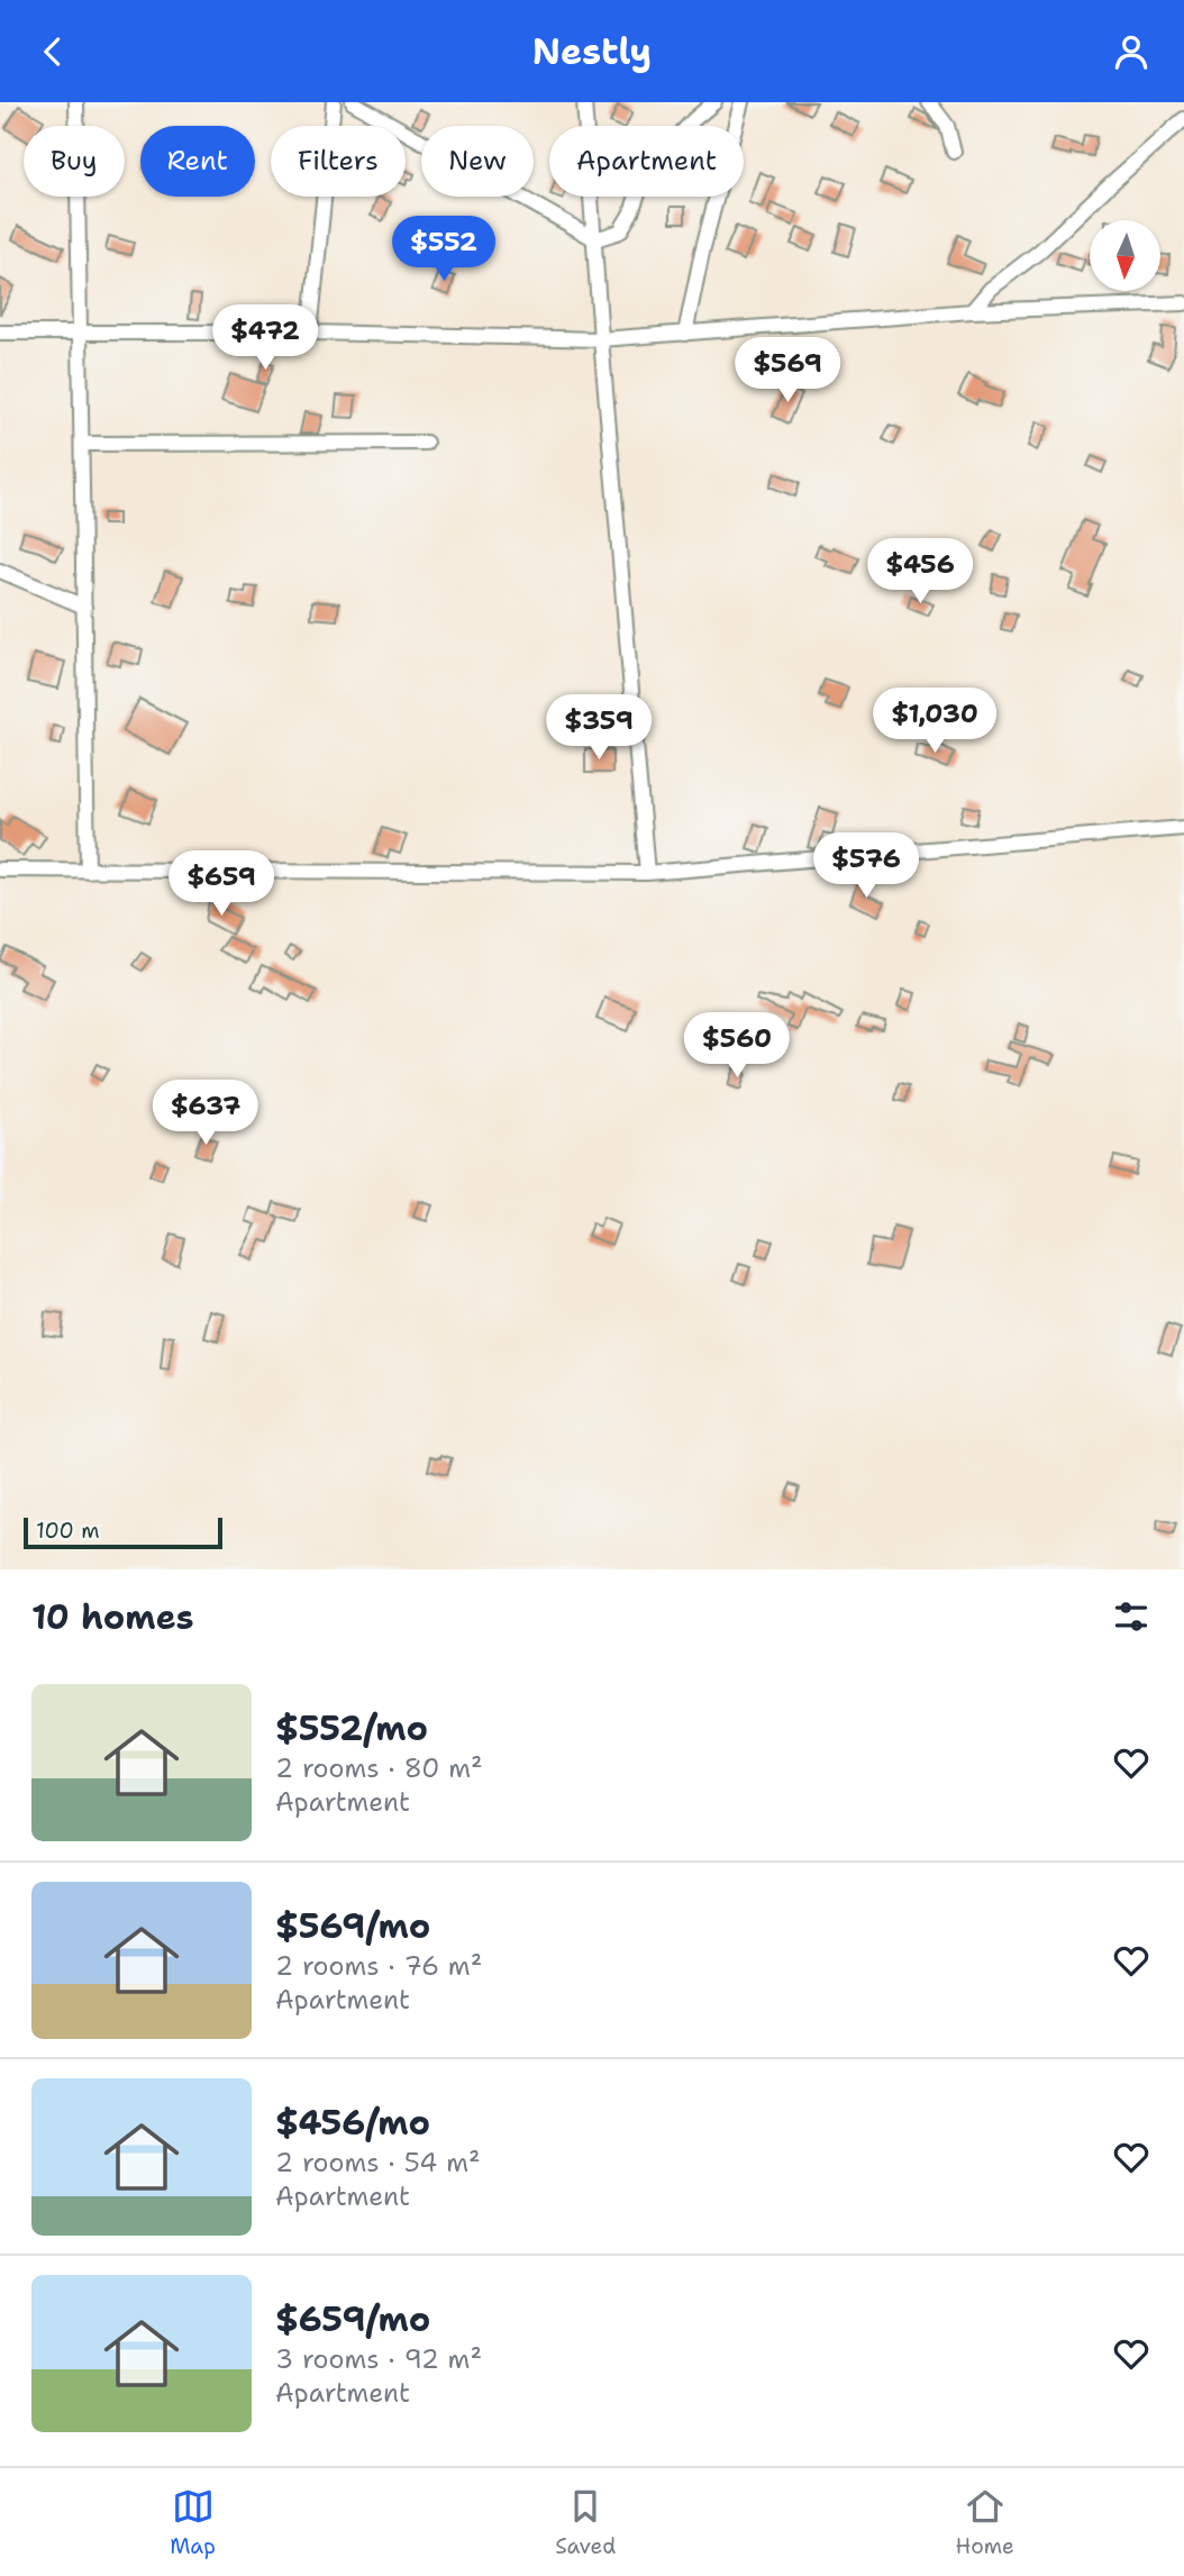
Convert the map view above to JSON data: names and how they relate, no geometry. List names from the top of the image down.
{
  "scale_bar": "100 m",
  "north": "bottom",
  "page": {
    "header": "Nestly",
    "chip": [
      "Buy",
      "Rent",
      "Filters",
      "New",
      "Apartment"
    ],
    "price": [
      "$552",
      "$472",
      "$569",
      "$456",
      "$1,030",
      "$359",
      "$576",
      "$659",
      "$560",
      "$637"
    ],
    "scale": "100 m",
    "heading": "10 homes",
    "list": [
      {
        "name": "$552/mo",
        "note": "2 rooms · 80 m² · Apartment"
      },
      {
        "name": "$569/mo",
        "note": "2 rooms · 76 m² · Apartment"
      },
      {
        "name": "$456/mo",
        "note": "2 rooms · 54 m² · Apartment"
      },
      {
        "name": "$659/mo",
        "note": "3 rooms · 92 m² · Apartment"
      }
    ],
    "tabs": ["Map", "Saved", "Home"]
  }
}
